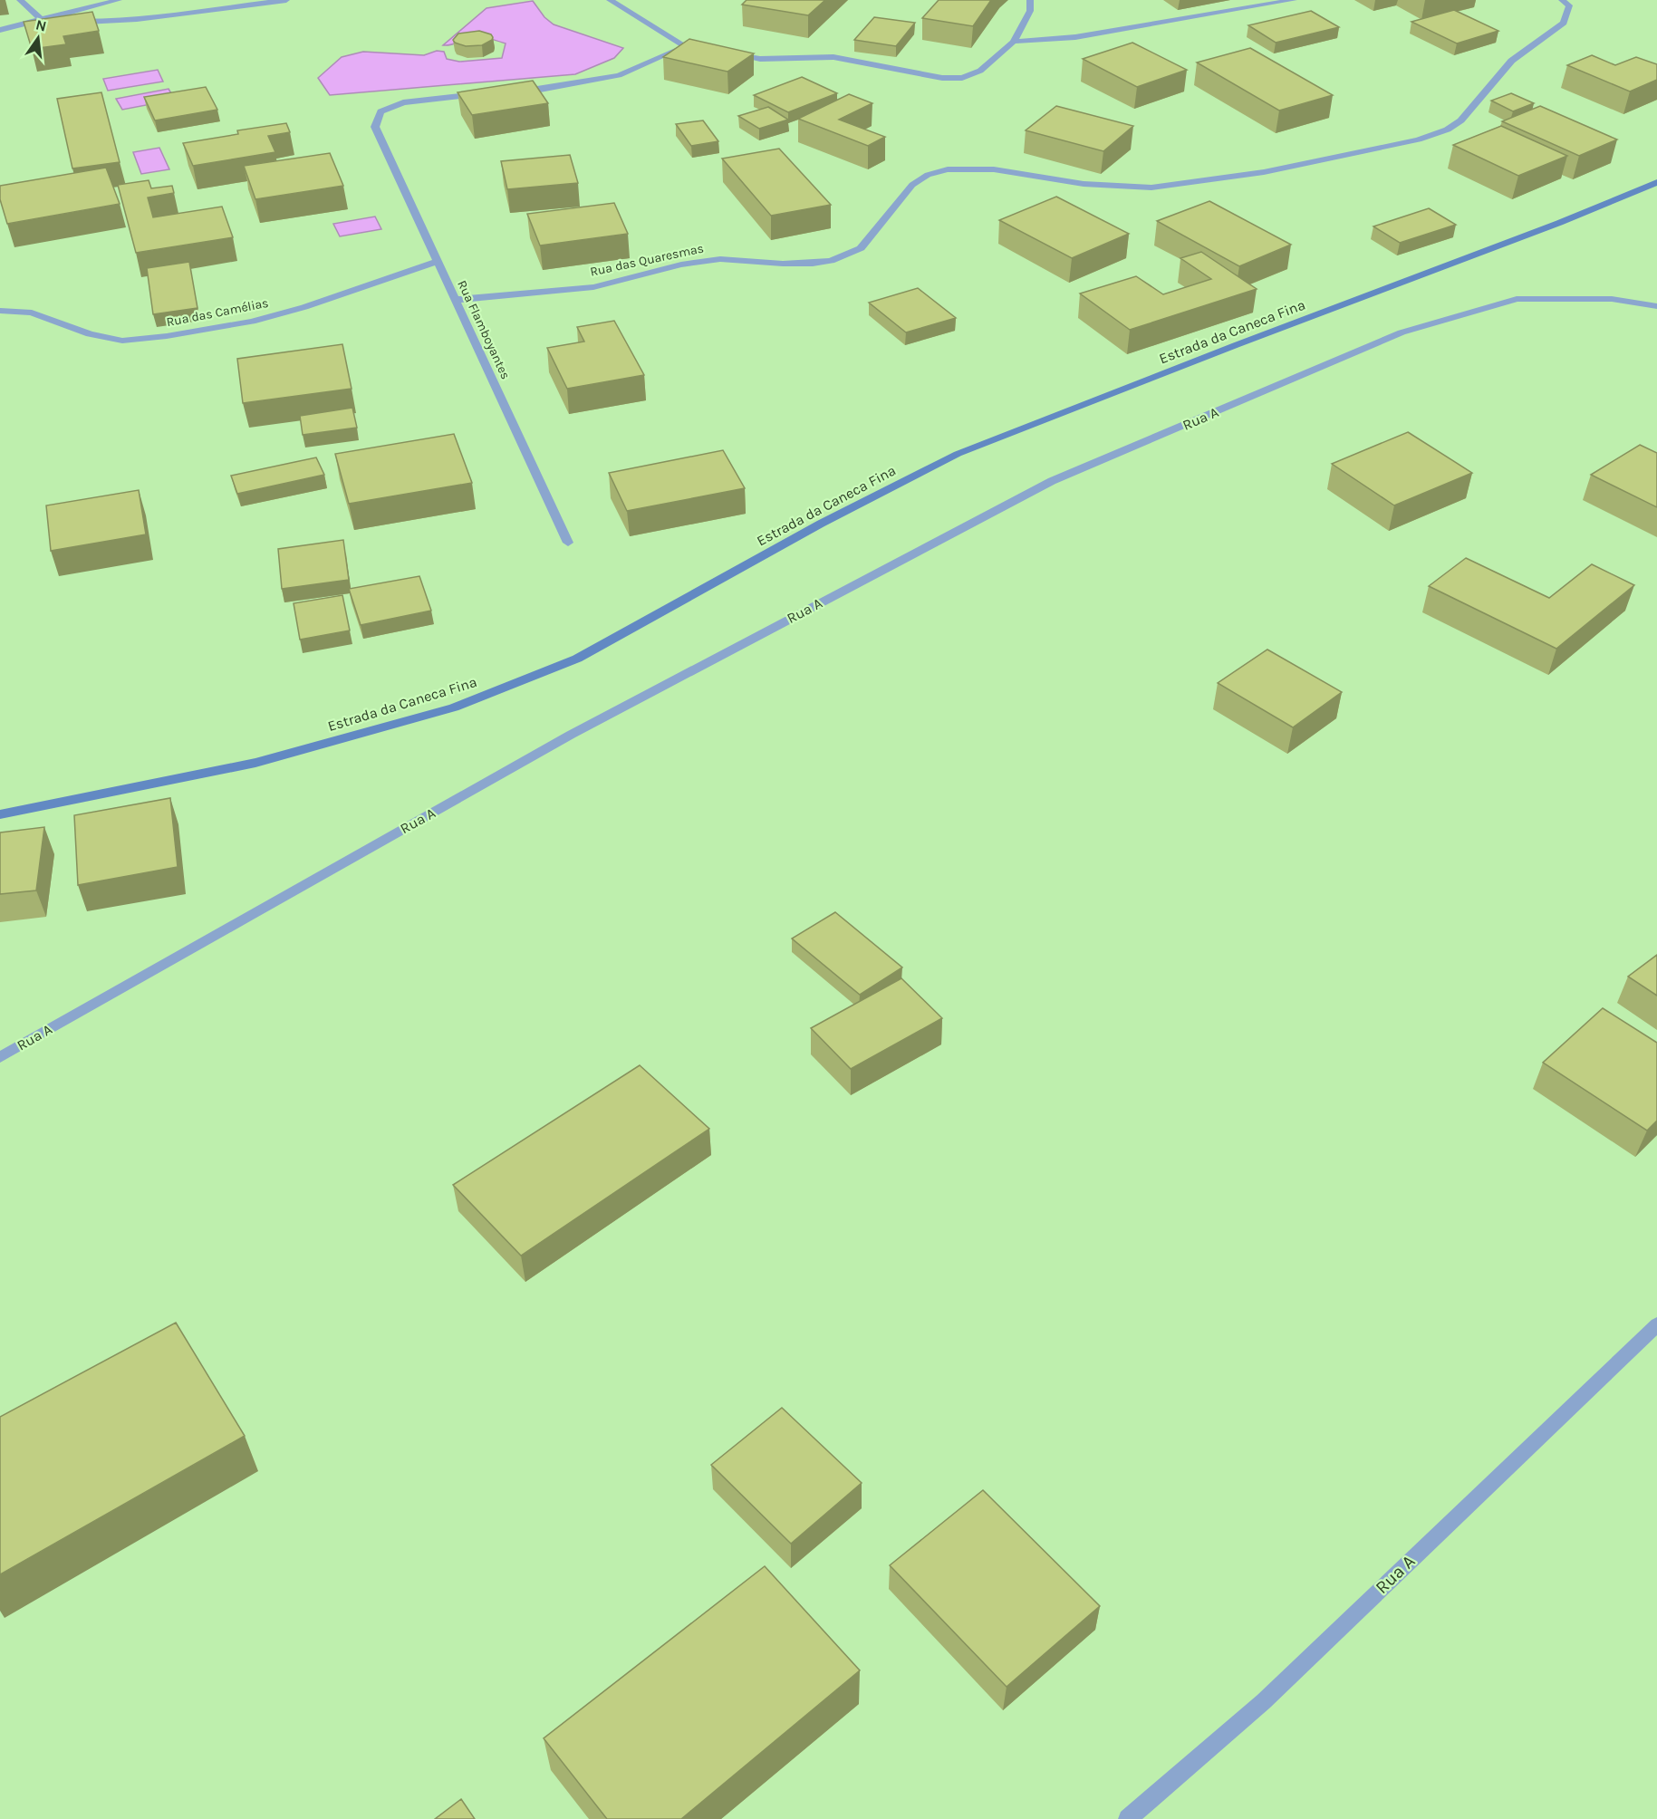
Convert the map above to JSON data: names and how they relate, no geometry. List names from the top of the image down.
{
  "streets": {
    "street": [
      "Rua das Quaresmas",
      "Rua das Camélias",
      "Rua Flamboyantes",
      "Estrada da Caneca Fina",
      "Rua A"
    ]
  },
  "crossings": [
    ["Rua das Quaresmas", "Rua Flamboyantes"],
    ["Rua das Camélias", "Rua Flamboyantes"]
  ],
  "north": "top"
}
